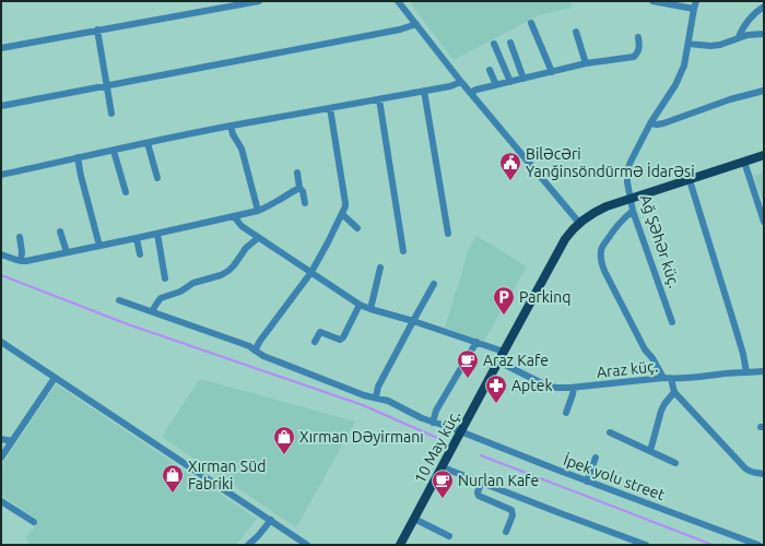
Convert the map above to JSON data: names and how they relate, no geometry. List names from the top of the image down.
{
  "streets": {
    "main road": ["10 May küç."],
    "street": ["Ağ Şəhər küç.", "Araz küç.", "İpek yolu street"]
  },
  "crossings": [
    ["Ağ Şəhər küç.", "10 May küç."],
    ["Araz küç.", "10 May küç."],
    ["10 May küç.", "İpek yolu street"]
  ],
  "places": {
    "public building": ["Biləcəri Yanğinsöndürmə İdarəsi"],
    "parking": ["Parkinq"],
    "cafe": ["Araz Kafe", "Nurlan Kafe"],
    "pharmacy": ["Aptek"],
    "shop": ["Xırman Dəyirmanı", "Xırman Süd Fabriki"]
  }
}
